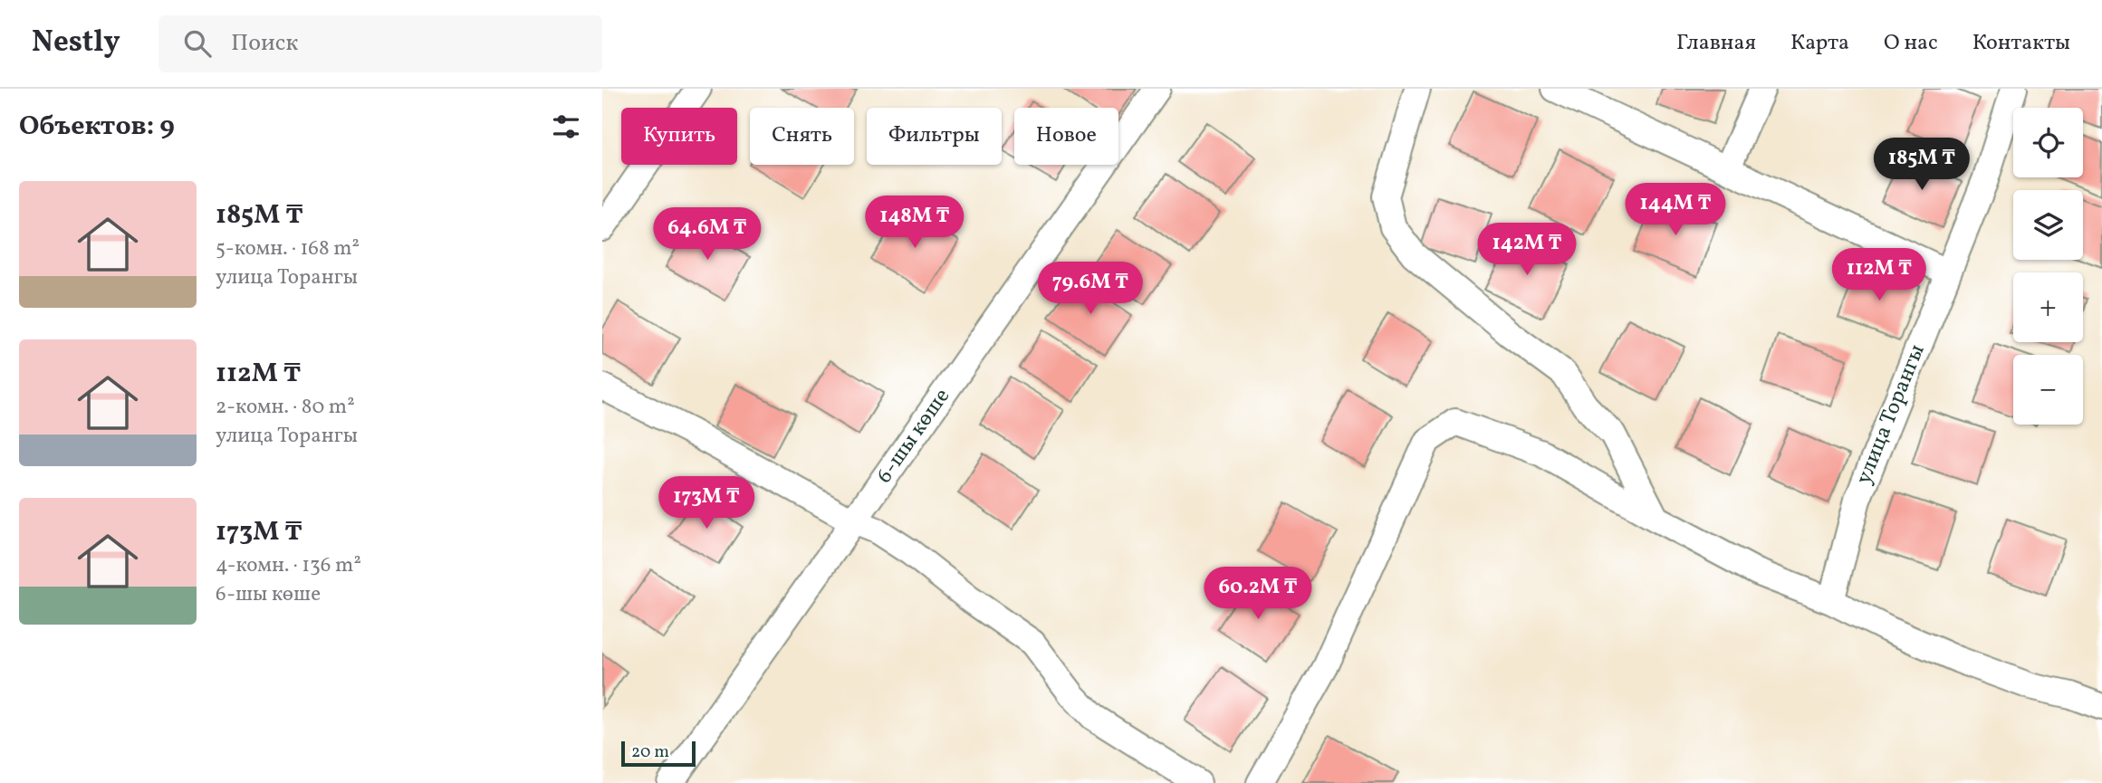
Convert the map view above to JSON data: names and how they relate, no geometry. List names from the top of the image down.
{
  "streets": {
    "street": ["улица Торангы", "6-шы көше"]
  },
  "scale_bar": "20 m",
  "page": {
    "header": "Nestly",
    "search": "Поиск",
    "nav": [
      "Главная",
      "Карта",
      "О нас",
      "Контакты"
    ],
    "heading": "Объектов: 9",
    "map_buttons": ["+", "−"],
    "chip": [
      "Купить",
      "Снять",
      "Фильтры",
      "Новое"
    ],
    "price": [
      "185M ₸",
      "144M ₸",
      "148M ₸",
      "64.6M ₸",
      "142M ₸",
      "112M ₸",
      "79.6M ₸",
      "173M ₸",
      "60.2M ₸"
    ],
    "list": [
      {
        "name": "185M ₸",
        "note": "5-комн. · 168 m² · улица Торангы"
      },
      {
        "name": "112M ₸",
        "note": "2-комн. · 80 m² · улица Торангы"
      },
      {
        "name": "173M ₸",
        "note": "4-комн. · 136 m² · 6-шы көше"
      }
    ],
    "scale": "20 m"
  }
}
